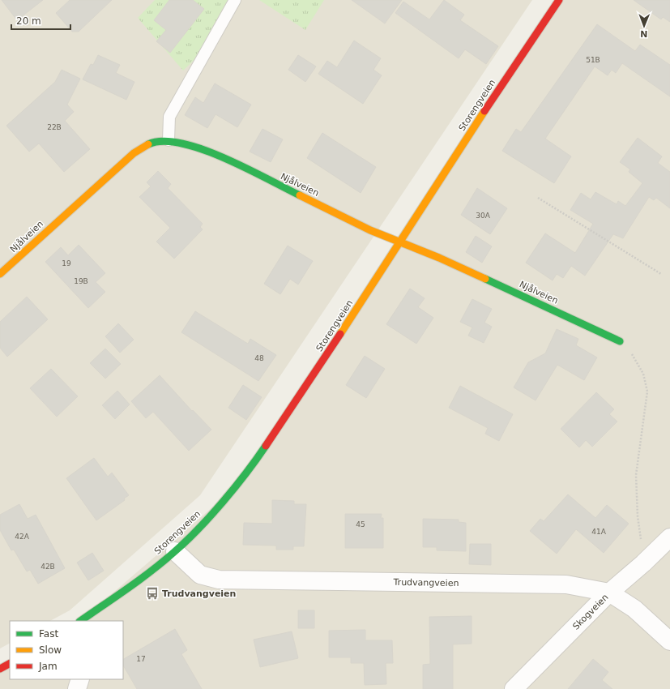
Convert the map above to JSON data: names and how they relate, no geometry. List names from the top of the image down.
{
  "streets": {
    "main road": ["Storengveien", "Njålveien"],
    "street": ["Trudvangveien", "Skogveien"]
  },
  "crossings": [
    ["Storengveien", "Njålveien"],
    ["Storengveien", "Trudvangveien"],
    ["Trudvangveien", "Skogveien"]
  ],
  "places": {
    "bus stop": ["Trudvangveien"]
  },
  "house_numbers": [
    "51B",
    "22B",
    "30A",
    "19",
    "19B",
    "48",
    "45",
    "41A",
    "42A",
    "42B",
    "17"
  ],
  "legend": ["Fast", "Slow", "Jam"],
  "scale_bar": "20 m",
  "north": "bottom"
}
